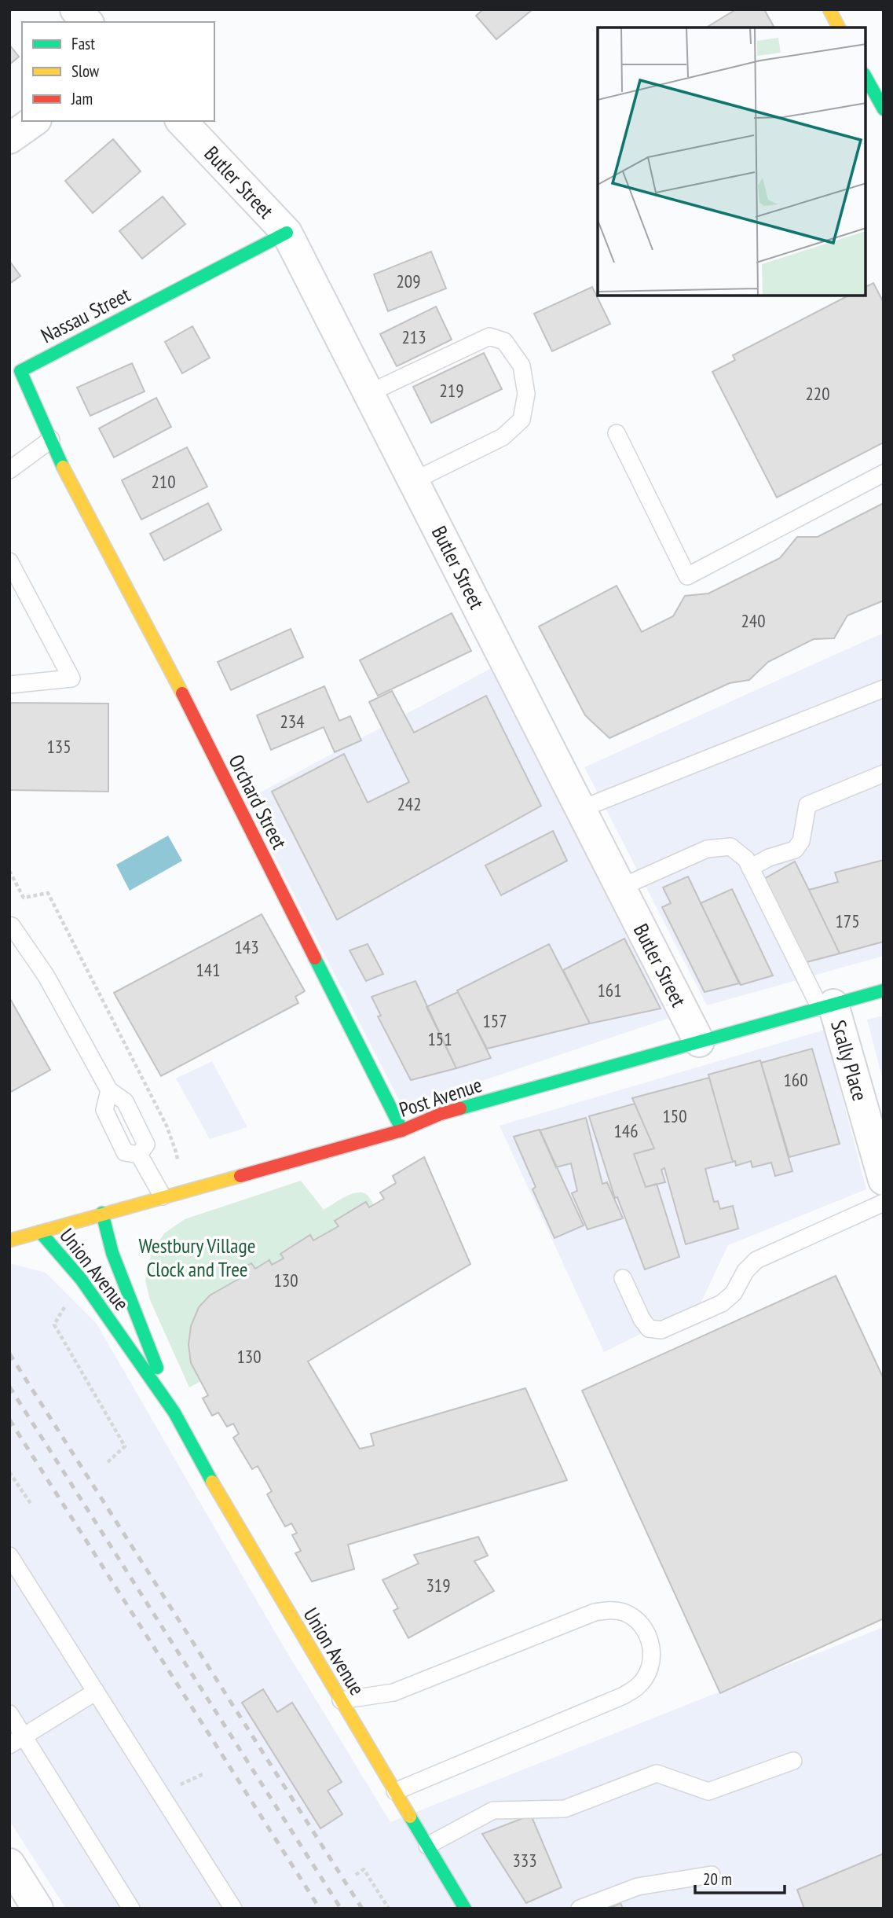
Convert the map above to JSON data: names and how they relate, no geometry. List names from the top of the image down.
{
  "streets": {
    "main road": [
      "Nassau Street",
      "Orchard Street",
      "Post Avenue",
      "Union Avenue"
    ],
    "street": ["Butler Street", "Scally Place"]
  },
  "crossings": [
    ["Butler Street", "Nassau Street"],
    ["Butler Street", "Post Avenue"],
    ["Nassau Street", "Orchard Street"],
    ["Orchard Street", "Post Avenue"],
    ["Scally Place", "Post Avenue"],
    ["Post Avenue", "Union Avenue"]
  ],
  "parks": ["Westbury Village Clock and Tree"],
  "house_numbers": [
    "209",
    "213",
    "219",
    "220",
    "210",
    "240",
    "234",
    "135",
    "242",
    "175",
    "143",
    "141",
    "161",
    "157",
    "151",
    "160",
    "150",
    "146",
    "130",
    "130",
    "319",
    "333"
  ],
  "legend": ["Fast", "Slow", "Jam"],
  "scale_bar": "20 m"
}
